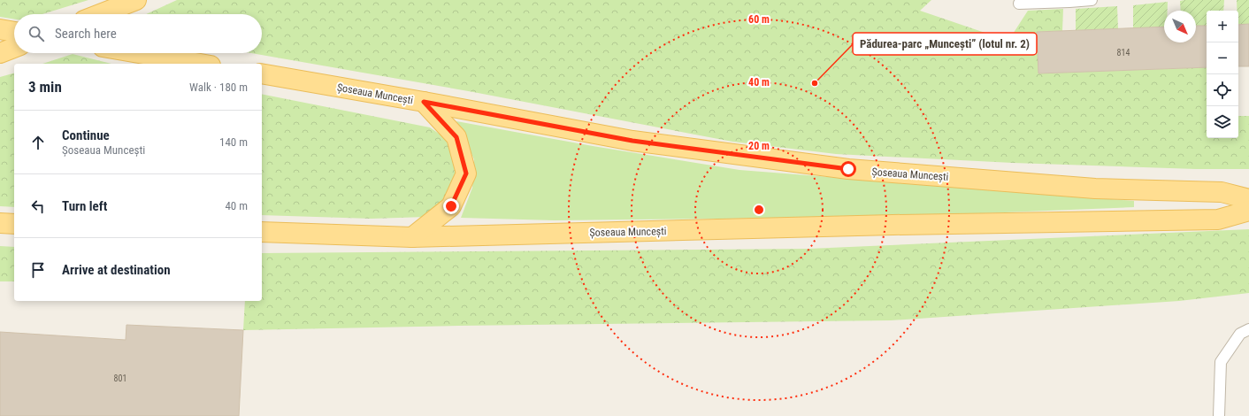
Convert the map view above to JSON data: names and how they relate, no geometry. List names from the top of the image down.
{
  "streets": {
    "main road": ["Șoseaua Muncești"]
  },
  "places": ["Pădurea-parc „Muncești” (lotul nr. 2)"],
  "house_numbers": ["814", "801"],
  "north": "bottom right",
  "page": {
    "map_buttons": ["+", "−"],
    "search": "Search here",
    "heading": ["3 min", "Walk · 180 m"],
    "list": [
      ["Continue", "Șoseaua Muncești", "140 m"],
      ["Turn left", "40 m"],
      "Arrive at destination"
    ]
  },
  "rings": ["60 m", "40 m", "20 m"]
}
